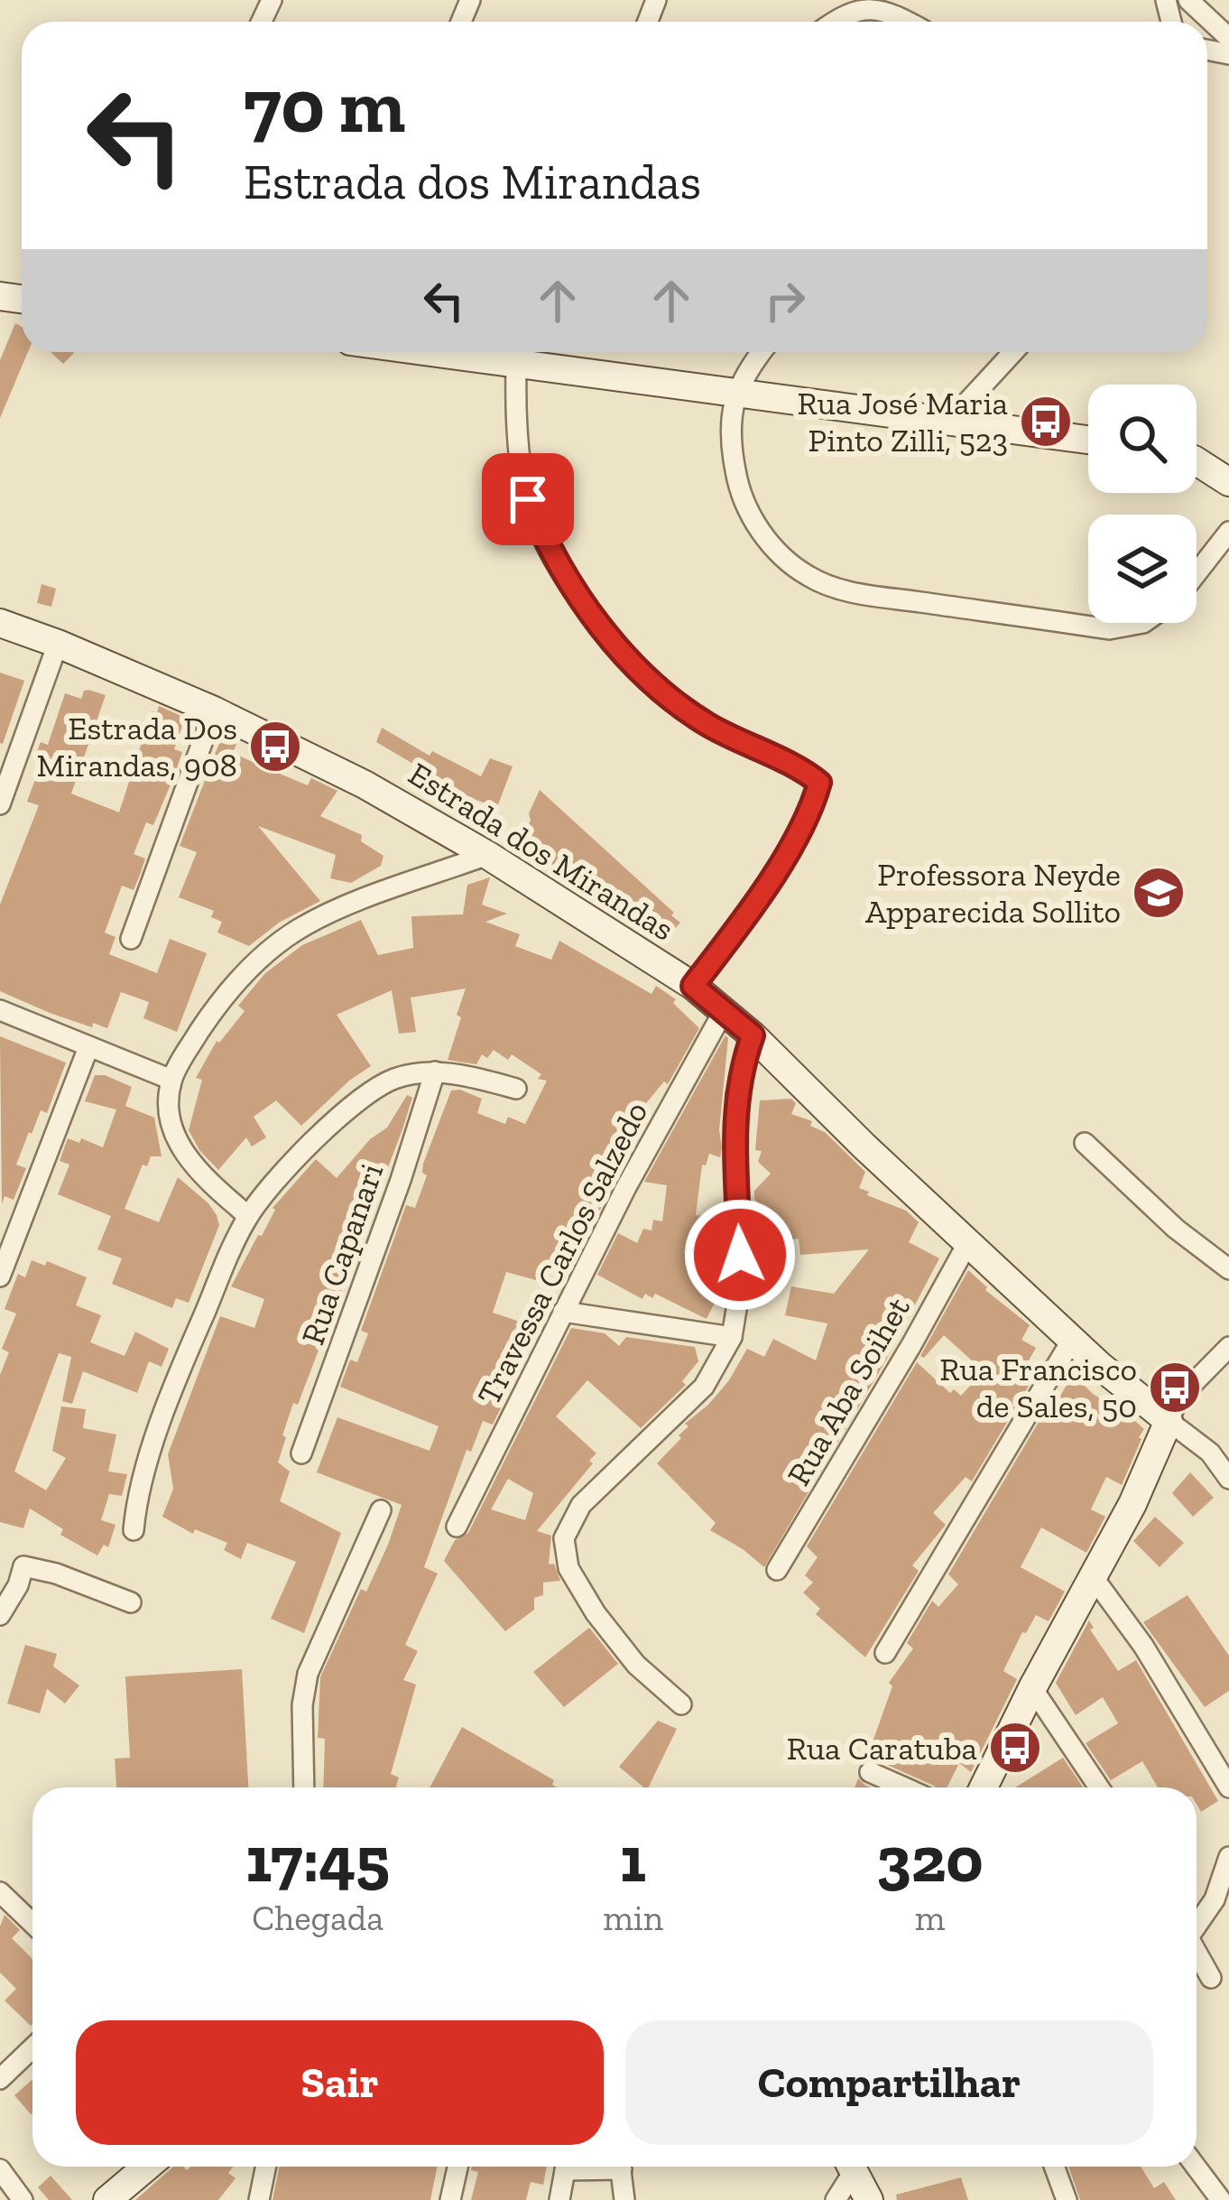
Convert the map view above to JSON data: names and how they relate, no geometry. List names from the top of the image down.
{
  "streets": {
    "street": [
      "Estrada dos Mirandas",
      "Travessa Carlos Salzedo",
      "Rua Capanari",
      "Rua Aba Soihet"
    ]
  },
  "crossings": [
    ["Estrada dos Mirandas", "Travessa Carlos Salzedo"],
    ["Estrada dos Mirandas", "Rua Aba Soihet"]
  ],
  "places": {
    "bus stop": [
      "Rua José Maria Pinto Zilli, 523",
      "Estrada Dos Mirandas, 908",
      "Rua Francisco de Sales, 50",
      "Rua Caratuba"
    ],
    "school or university": ["Professora Neyde Apparecida Sollito"]
  },
  "page": {
    "turn": ["70 m", "Estrada dos Mirandas"],
    "eta": [
      "17:45",
      "Chegada",
      "1",
      "min",
      "320",
      "m"
    ],
    "buttons": ["Sair", "Compartilhar"]
  }
}
